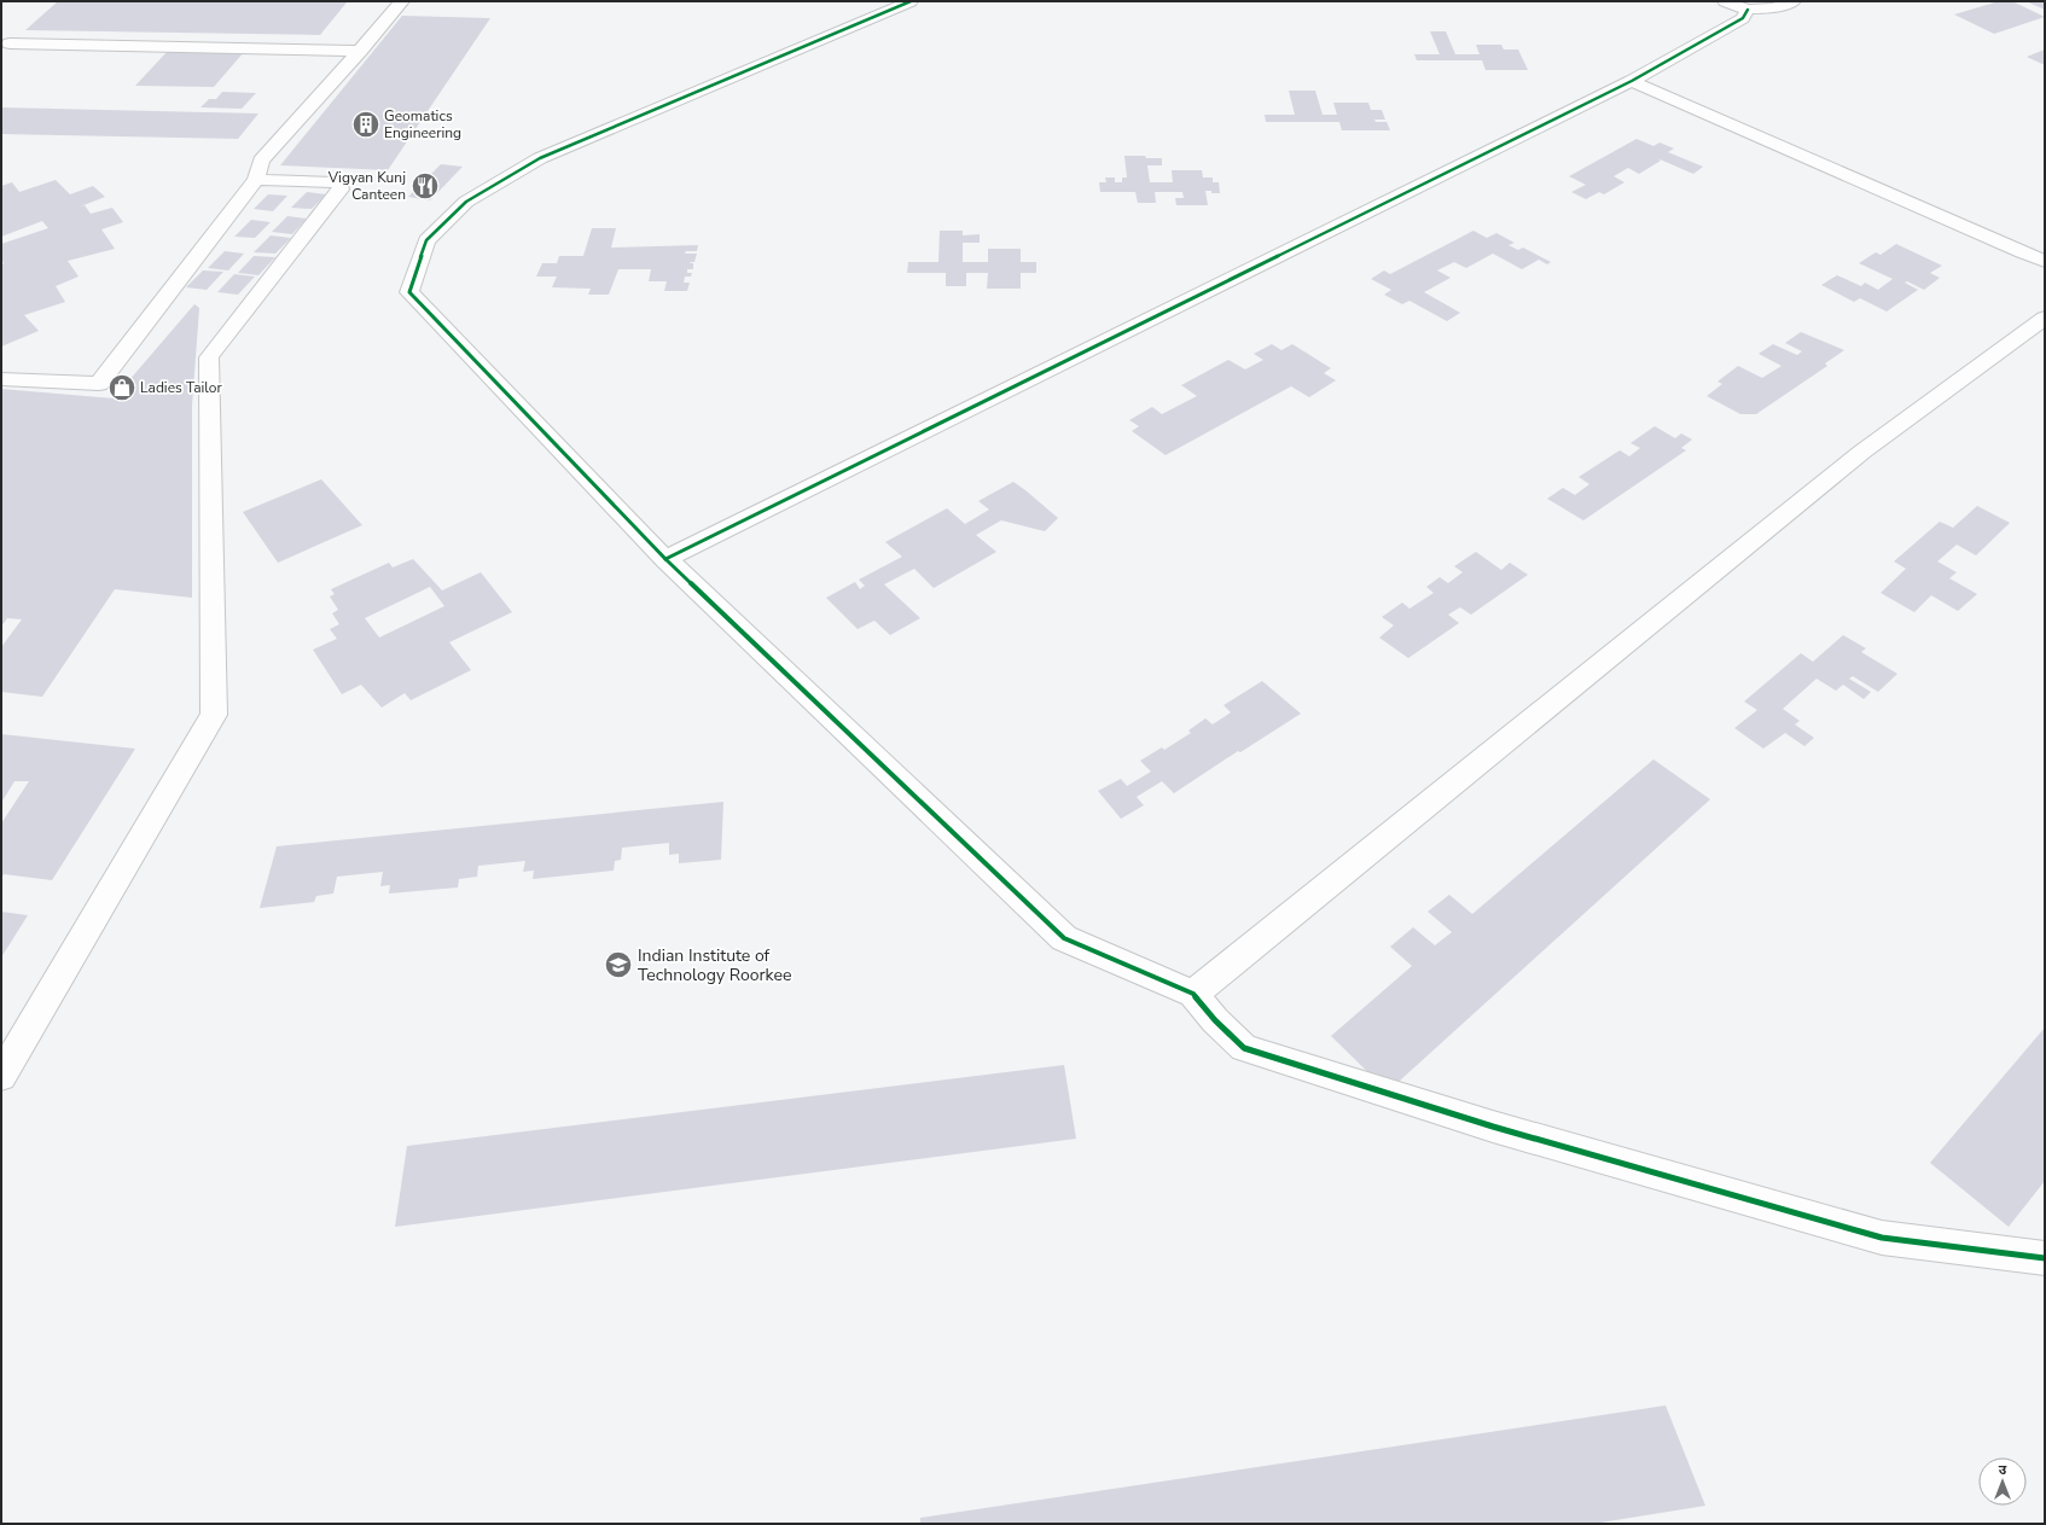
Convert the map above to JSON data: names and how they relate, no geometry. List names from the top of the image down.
{
  "places": {
    "building": ["Geomatics Engineering"],
    "restaurant": ["Vigyan Kunj Canteen"],
    "shop": ["Ladies Tailor"],
    "school or university": ["Indian Institute of Technology Roorkee"]
  },
  "north": "top"
}
